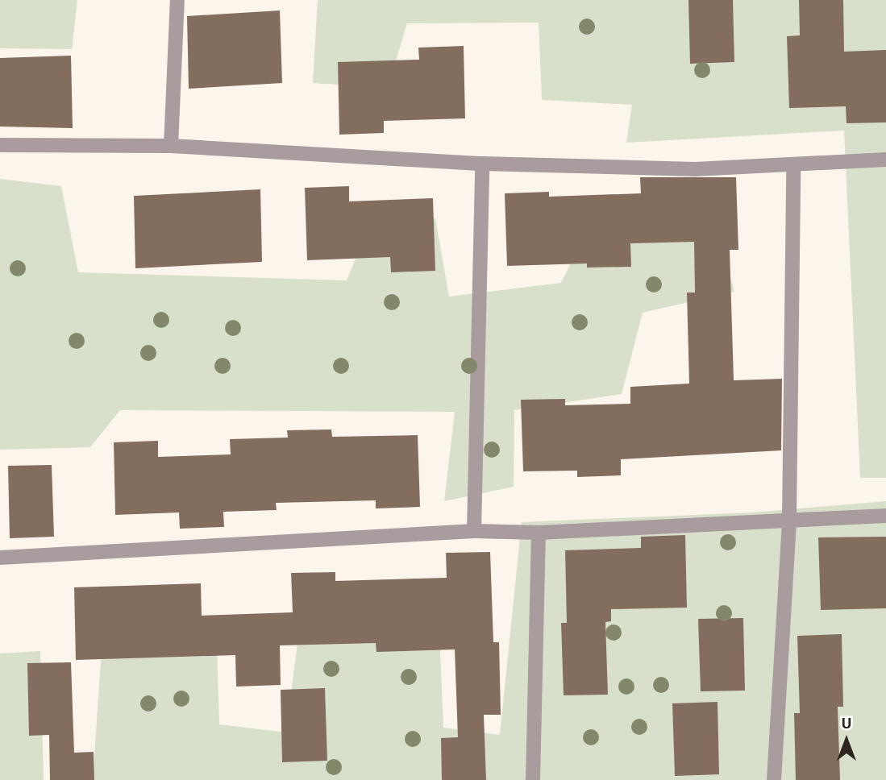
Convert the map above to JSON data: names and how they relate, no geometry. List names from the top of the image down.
{
  "north": "top"
}
